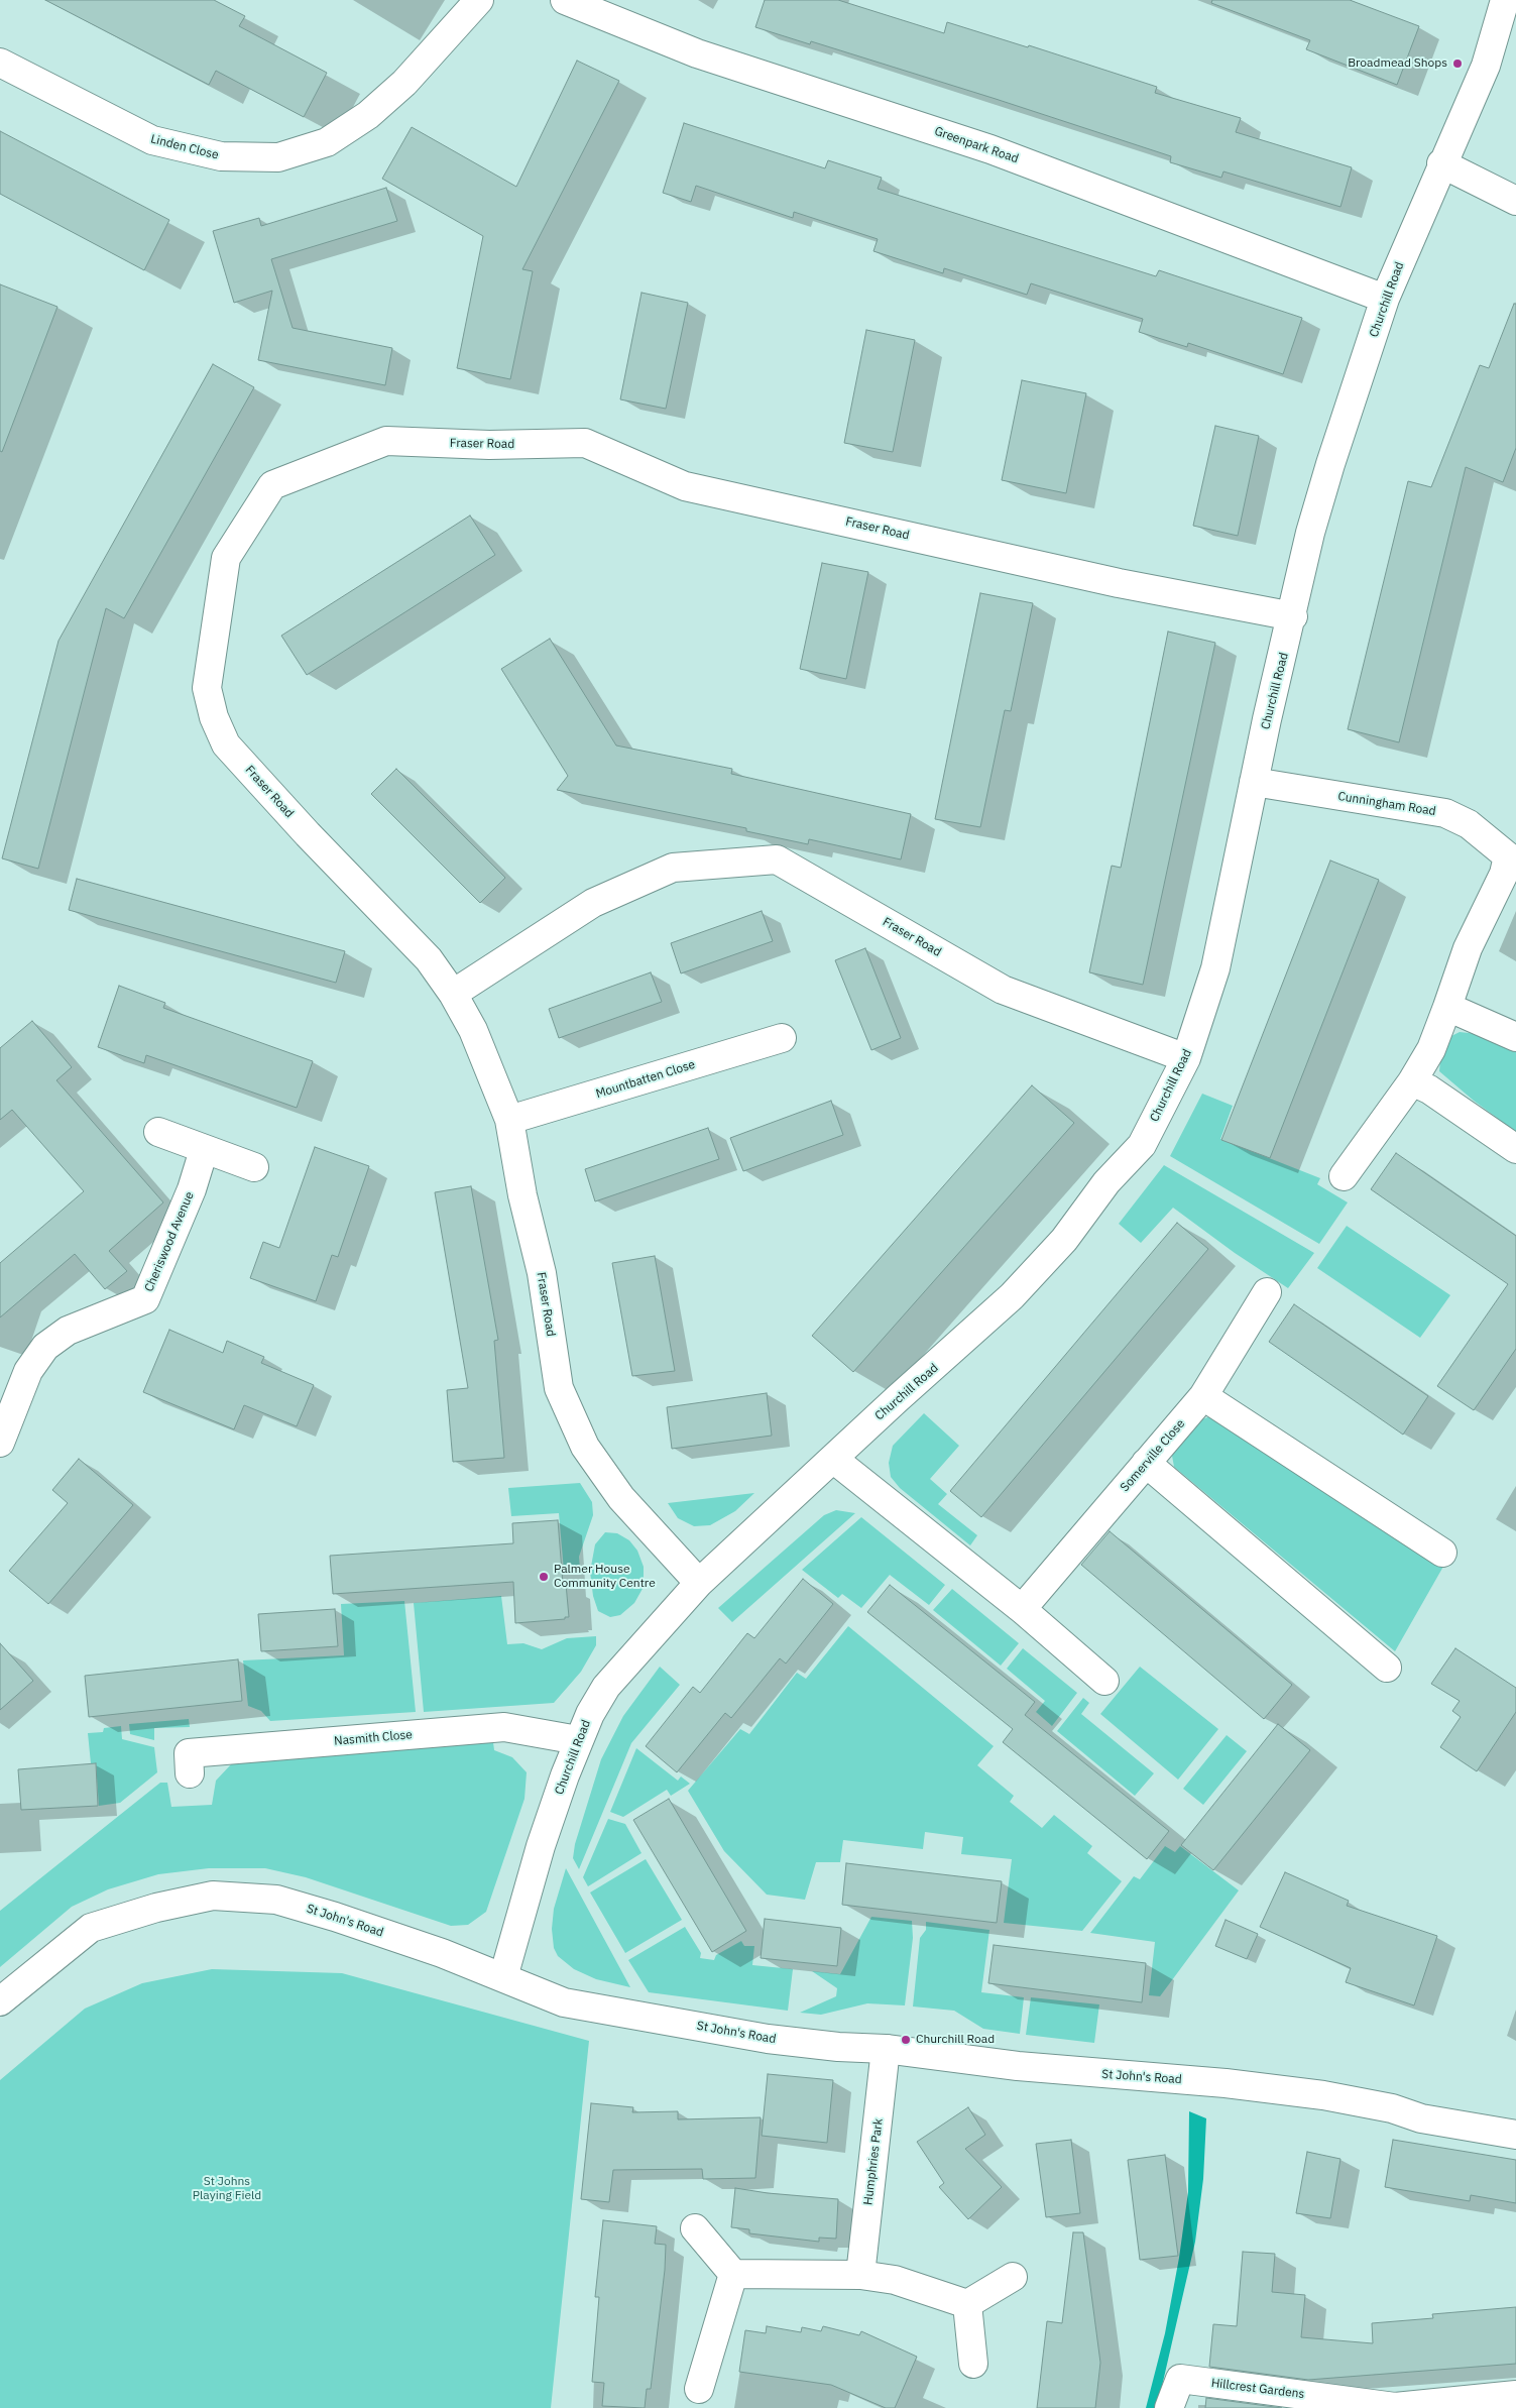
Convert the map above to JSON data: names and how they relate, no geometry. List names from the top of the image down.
{
  "streets": {
    "street": [
      "Greenpark Road",
      "Linden Close",
      "Churchill Road",
      "Fraser Road",
      "Cunningham Road",
      "Mountbatten Close",
      "Cheriswood Avenue",
      "Somerville Close",
      "Nasmith Close",
      "St John's Road",
      "Humphries Park",
      "Hillcrest Gardens"
    ]
  },
  "crossings": [
    ["Greenpark Road", "Churchill Road"],
    ["Churchill Road", "Fraser Road"],
    ["Churchill Road", "Cunningham Road"],
    ["Churchill Road", "Nasmith Close"],
    ["Churchill Road", "St John's Road"],
    ["Fraser Road", "Mountbatten Close"],
    ["St John's Road", "Humphries Park"]
  ],
  "parks": ["St Johns Playing Field"],
  "places": ["Broadmead Shops", "Palmer House Community Centre", "Churchill Road"]
}
